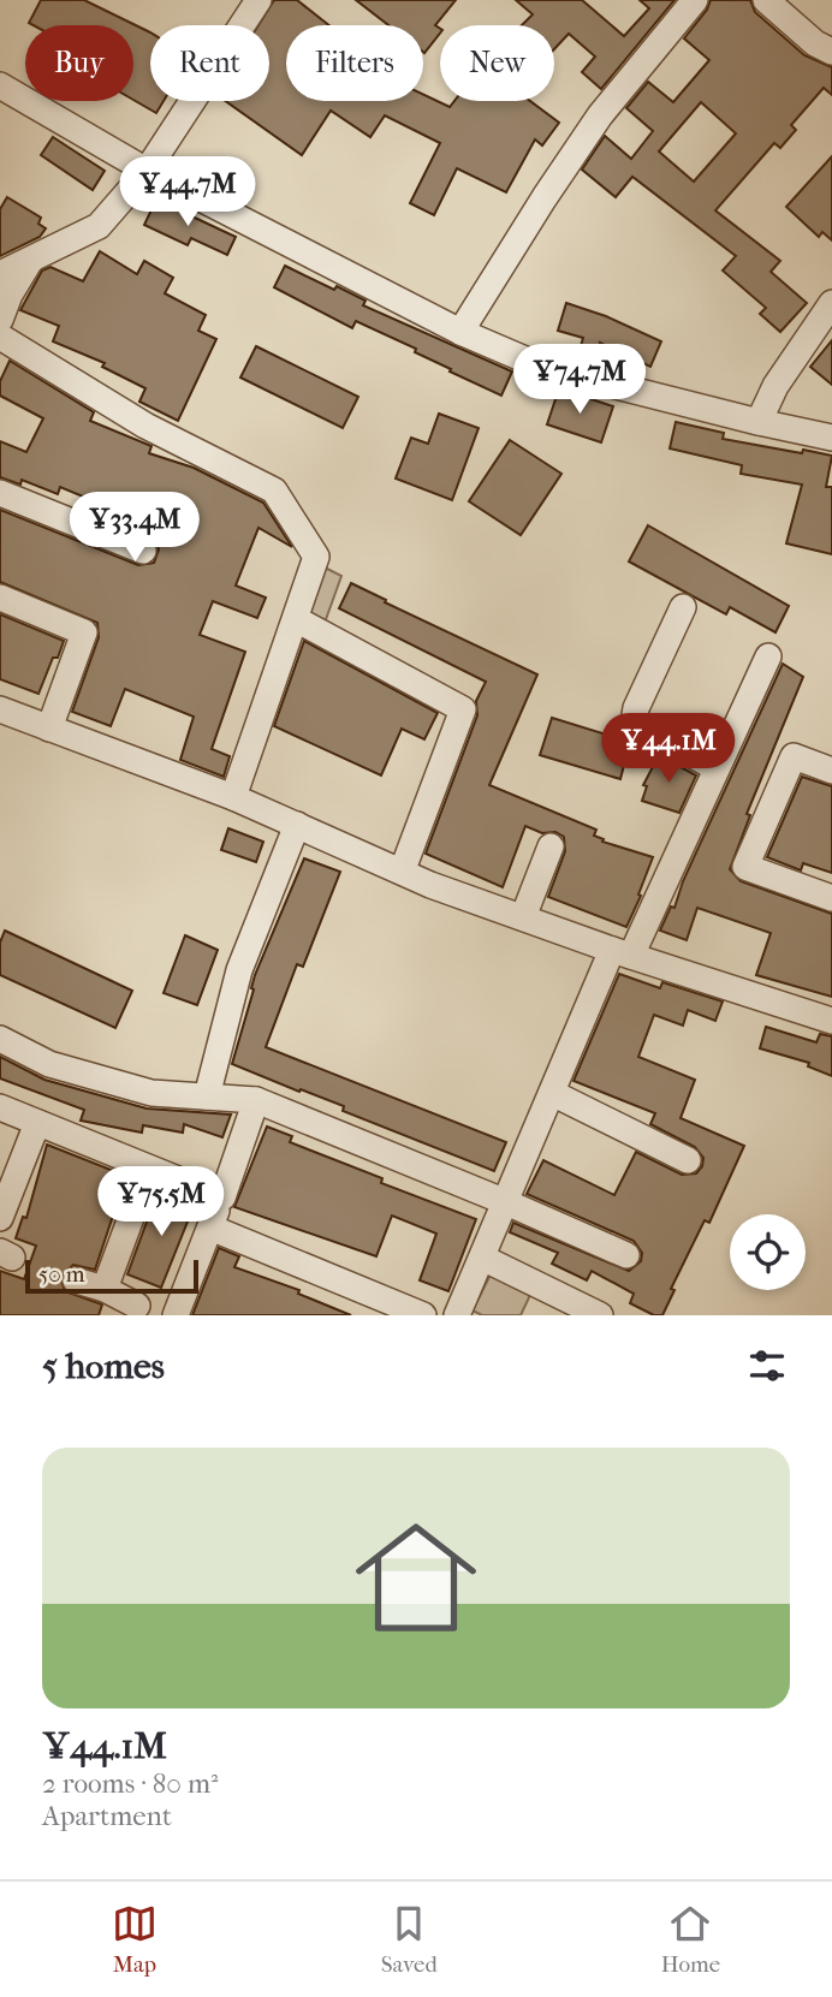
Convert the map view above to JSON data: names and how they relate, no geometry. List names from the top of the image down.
{
  "scale_bar": "50 m",
  "page": {
    "chip": [
      "Buy",
      "Rent",
      "Filters",
      "New"
    ],
    "price": [
      "¥44.7M",
      "¥74.7M",
      "¥33.4M",
      "¥44.1M",
      "¥75.5M"
    ],
    "scale": "50 m",
    "heading": "5 homes",
    "list": [
      {
        "name": "¥44.1M",
        "note": "2 rooms · 80 m² · Apartment"
      }
    ],
    "tabs": ["Map", "Saved", "Home"]
  }
}
